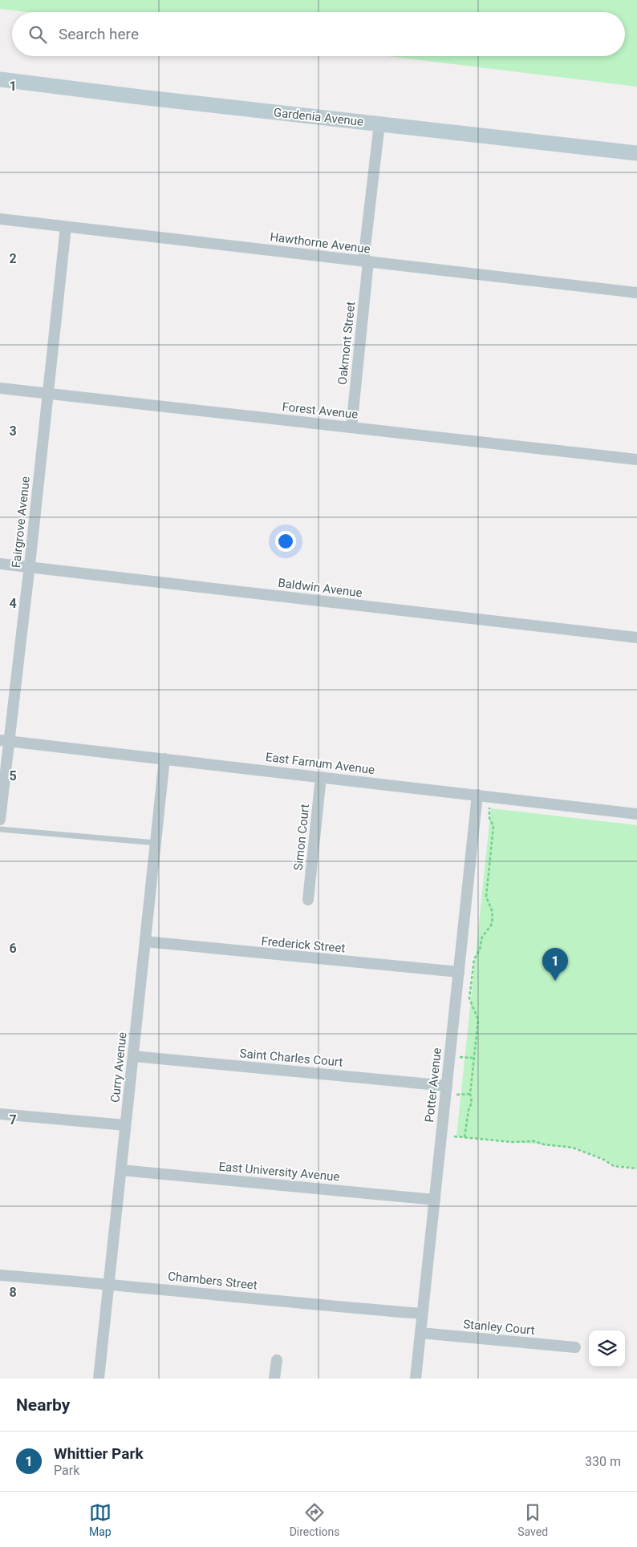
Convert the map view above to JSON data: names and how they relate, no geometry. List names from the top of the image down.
{
  "streets": {
    "street": [
      "Gardenia Avenue",
      "Hawthorne Avenue",
      "Oakmont Street",
      "Forest Avenue",
      "Fairgrove Avenue",
      "Baldwin Avenue",
      "East Farnum Avenue",
      "Simon Court",
      "Frederick Street",
      "Saint Charles Court",
      "Curry Avenue",
      "Potter Avenue",
      "East University Avenue",
      "Chambers Street",
      "Stanley Court"
    ]
  },
  "crossings": [
    ["Gardenia Avenue", "Oakmont Street"],
    ["Hawthorne Avenue", "Oakmont Street"],
    ["Hawthorne Avenue", "Fairgrove Avenue"],
    ["Oakmont Street", "Forest Avenue"],
    ["Forest Avenue", "Fairgrove Avenue"],
    ["Fairgrove Avenue", "Baldwin Avenue"],
    ["Fairgrove Avenue", "East Farnum Avenue"],
    ["East Farnum Avenue", "Simon Court"],
    ["East Farnum Avenue", "Curry Avenue"],
    ["East Farnum Avenue", "Potter Avenue"],
    ["Frederick Street", "Curry Avenue"],
    ["Frederick Street", "Potter Avenue"],
    ["Saint Charles Court", "Curry Avenue"],
    ["Saint Charles Court", "Potter Avenue"],
    ["Curry Avenue", "East University Avenue"],
    ["Curry Avenue", "Chambers Street"],
    ["Potter Avenue", "East University Avenue"],
    ["Potter Avenue", "Chambers Street"],
    ["Potter Avenue", "Stanley Court"]
  ],
  "page": {
    "search": "Search here",
    "pins": "1",
    "heading": "Nearby",
    "list": [
      {
        "mark": "1",
        "name": "Whittier Park",
        "note": "Park",
        "value": "330 m"
      }
    ],
    "nav": ["Map", "Directions", "Saved"]
  },
  "grid": {
    "rows": [
      "1",
      "2",
      "3",
      "4",
      "5",
      "6",
      "7",
      "8"
    ]
  }
}
